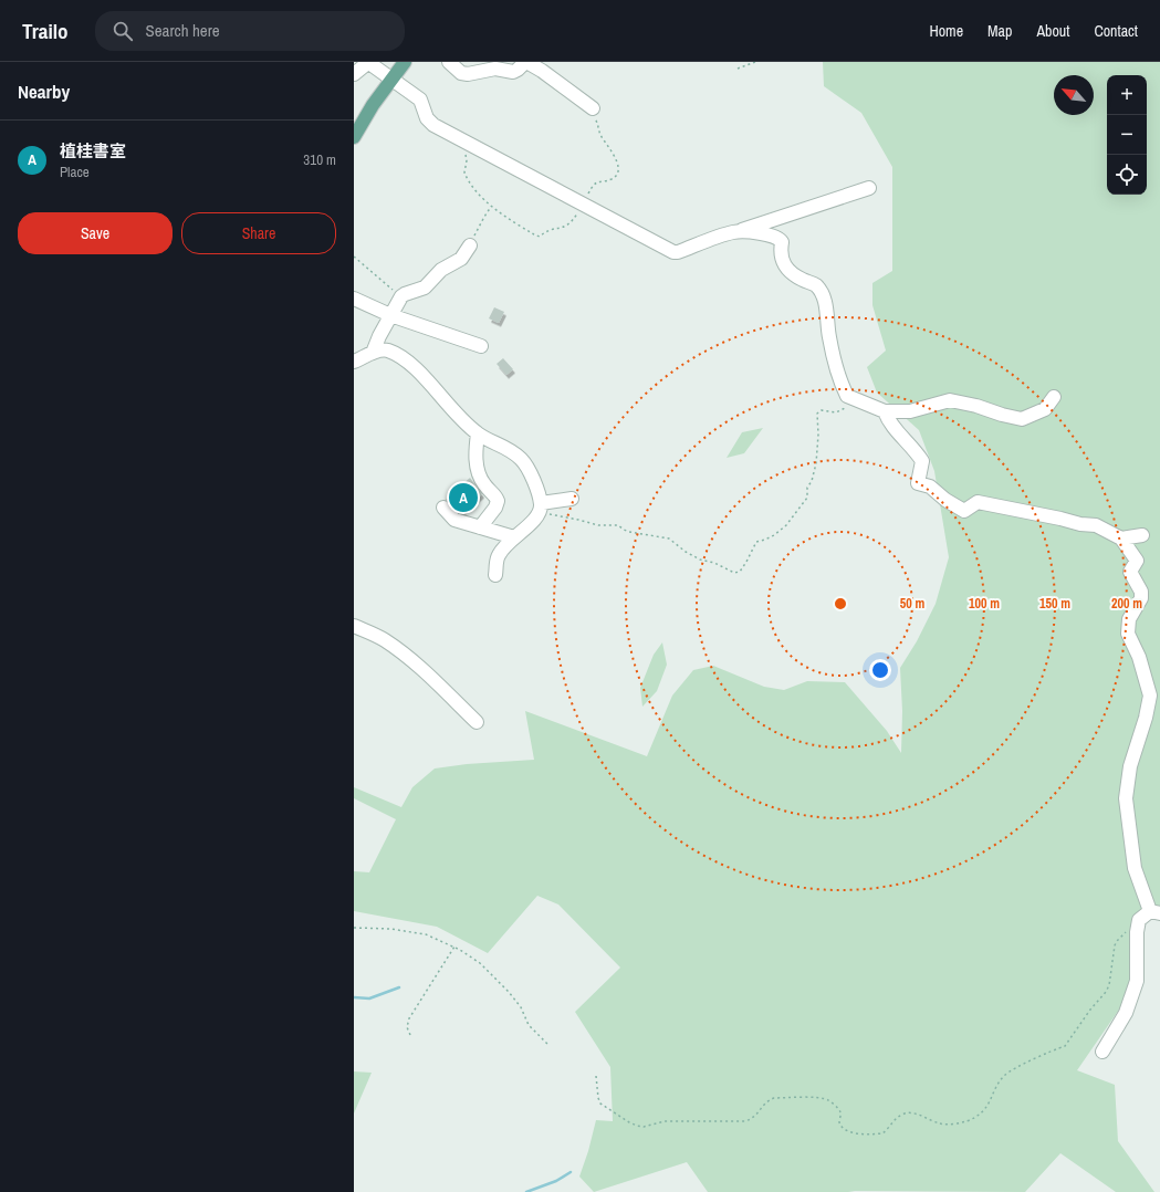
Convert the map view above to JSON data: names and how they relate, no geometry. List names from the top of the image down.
{
  "north": "top left",
  "page": {
    "header": "Trailo",
    "search": "Search here",
    "nav": [
      "Home",
      "Map",
      "About",
      "Contact"
    ],
    "heading": "Nearby",
    "map_buttons": ["+", "−"],
    "list": [
      {
        "mark": "A",
        "name": "植桂書室",
        "note": "Place",
        "value": "310 m"
      }
    ],
    "buttons": ["Save", "Share"],
    "pins": "A"
  },
  "rings": [
    "50 m",
    "100 m",
    "150 m",
    "200 m"
  ]
}
